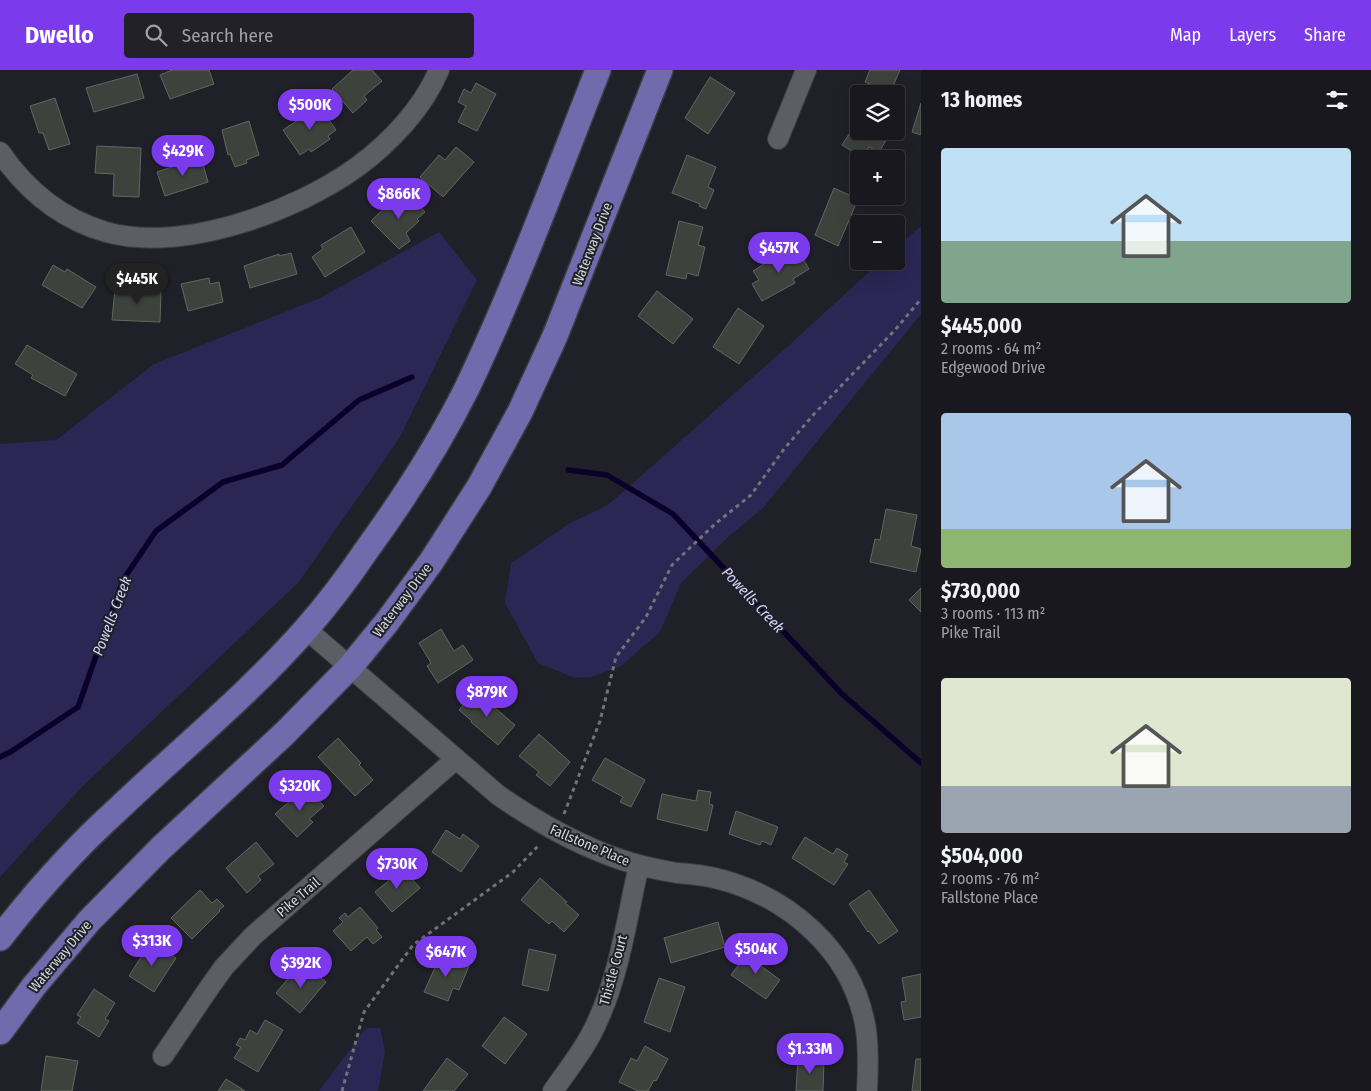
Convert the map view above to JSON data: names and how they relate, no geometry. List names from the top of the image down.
{
  "streets": {
    "main road": ["Waterway Drive"],
    "street": ["Fallstone Place", "Pike Trail", "Thistle Court"]
  },
  "crossings": [
    ["Waterway Drive", "Fallstone Place"],
    ["Fallstone Place", "Pike Trail"],
    ["Fallstone Place", "Thistle Court"]
  ],
  "water": ["Powells Creek"],
  "page": {
    "header": "Dwello",
    "search": "Search here",
    "nav": ["Map", "Layers", "Share"],
    "heading": "13 homes",
    "map_buttons": ["+", "−"],
    "price": [
      "$500K",
      "$429K",
      "$866K",
      "$457K",
      "$445K",
      "$879K",
      "$320K",
      "$730K",
      "$313K",
      "$504K",
      "$647K",
      "$392K",
      "$1.33M"
    ],
    "list": [
      {
        "name": "$445,000",
        "note": "2 rooms · 64 m² · Edgewood Drive"
      },
      {
        "name": "$730,000",
        "note": "3 rooms · 113 m² · Pike Trail"
      },
      {
        "name": "$504,000",
        "note": "2 rooms · 76 m² · Fallstone Place"
      }
    ]
  }
}
